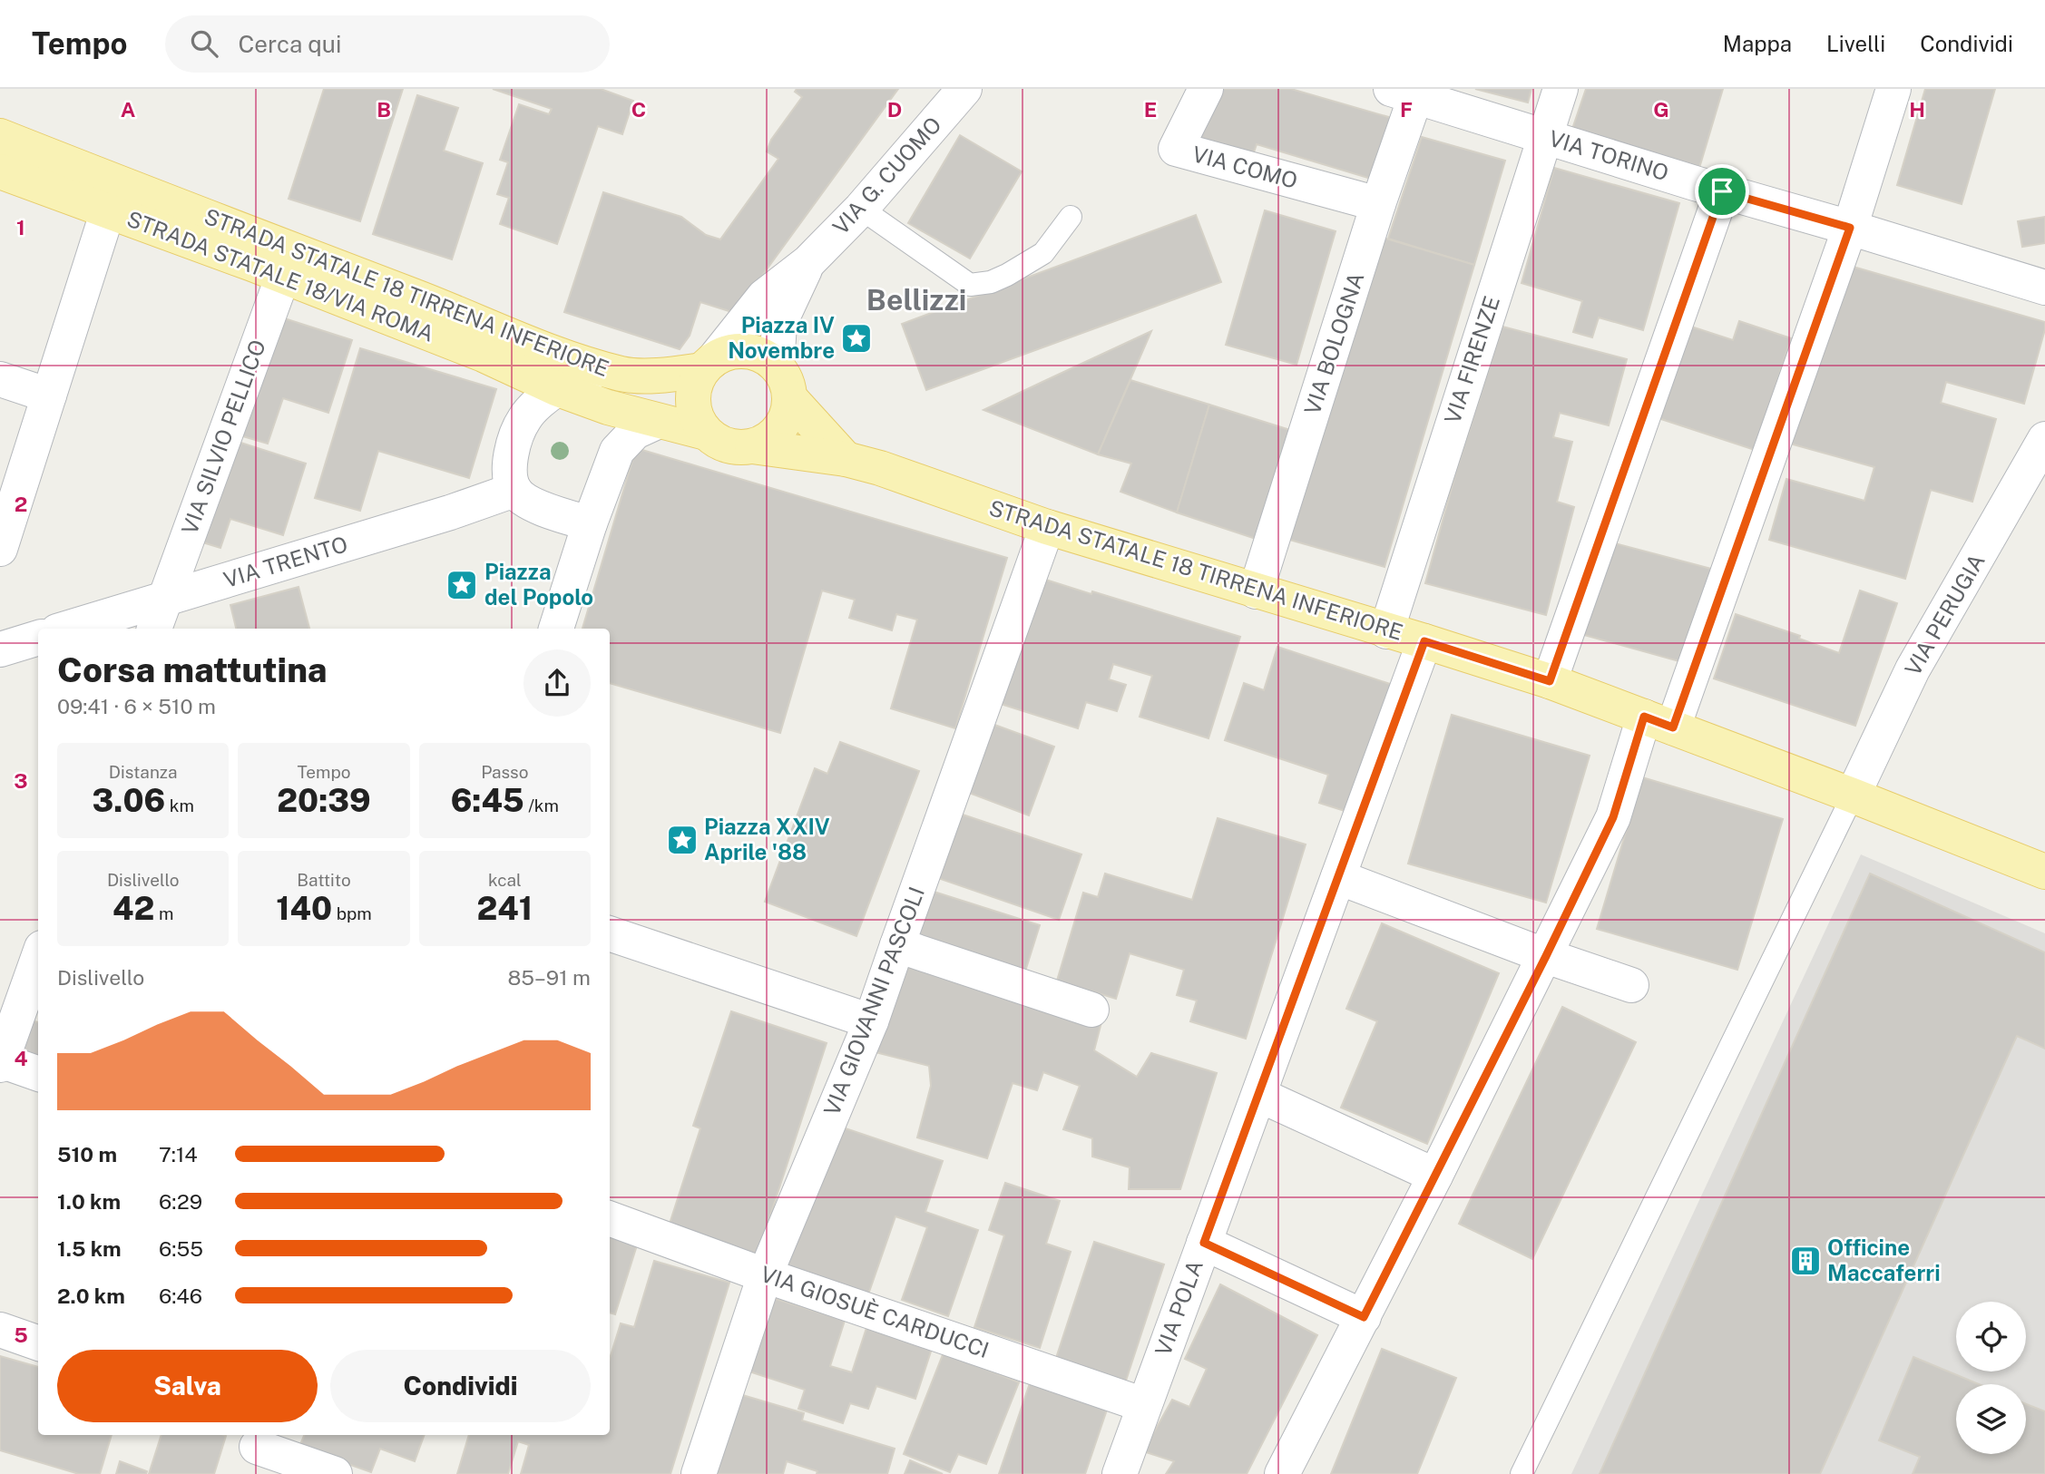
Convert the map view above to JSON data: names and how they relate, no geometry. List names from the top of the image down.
{
  "streets": {
    "main road": ["STRADA STATALE 18/VIA ROMA", "STRADA STATALE 18 TIRRENA INFERIORE"],
    "street": [
      "VIA TORINO",
      "VIA COMO",
      "VIA G. CUOMO",
      "VIA BOLOGNA",
      "VIA FIRENZE",
      "VIA SILVIO PELLICO",
      "VIA TRENTO",
      "VIA PERUGIA",
      "VIA GIOVANNI PASCOLI",
      "VIA POLA",
      "VIA GIOSUÈ CARDUCCI"
    ]
  },
  "crossings": [
    ["VIA TORINO", "VIA BOLOGNA"],
    ["VIA TORINO", "VIA FIRENZE"],
    ["VIA COMO", "VIA BOLOGNA"],
    ["VIA G. CUOMO", "STRADA STATALE 18 TIRRENA INFERIORE"],
    ["STRADA STATALE 18/VIA ROMA", "STRADA STATALE 18 TIRRENA INFERIORE"],
    ["STRADA STATALE 18/VIA ROMA", "VIA SILVIO PELLICO"],
    ["STRADA STATALE 18 TIRRENA INFERIORE", "VIA BOLOGNA"],
    ["STRADA STATALE 18 TIRRENA INFERIORE", "VIA FIRENZE"],
    ["STRADA STATALE 18 TIRRENA INFERIORE", "VIA PERUGIA"],
    ["STRADA STATALE 18 TIRRENA INFERIORE", "VIA GIOVANNI PASCOLI"],
    ["STRADA STATALE 18 TIRRENA INFERIORE", "VIA POLA"],
    ["VIA SILVIO PELLICO", "VIA TRENTO"],
    ["VIA GIOVANNI PASCOLI", "VIA GIOSUÈ CARDUCCI"],
    ["VIA POLA", "VIA GIOSUÈ CARDUCCI"]
  ],
  "districts": ["Bellizzi"],
  "places": {
    "place": ["Piazza IV Novembre", "Piazza del Popolo", "Piazza XXIV Aprile '88"],
    "building": ["Officine Maccaferri"]
  },
  "page": {
    "header": "Tempo",
    "search": "Cerca qui",
    "nav": ["Mappa", "Livelli", "Condividi"],
    "heading": ["Corsa mattutina", "09:41 · 6 × 510 m"],
    "stats": [
      ["Distanza", "3.06 km"],
      ["Tempo", "20:39"],
      ["Passo", "6:45 /km"],
      ["Dislivello", "42 m"],
      ["Battito", "140 bpm"],
      ["kcal", "241"]
    ],
    "chart": ["Dislivello", "85–91 m"],
    "list": [
      {
        "name": "510 m",
        "note": "7:14"
      },
      {
        "name": "1.0 km",
        "note": "6:29"
      },
      {
        "name": "1.5 km",
        "note": "6:55"
      },
      {
        "name": "2.0 km",
        "note": "6:46"
      }
    ],
    "buttons": ["Salva", "Condividi"]
  },
  "grid": {
    "columns": [
      "A",
      "B",
      "C",
      "D",
      "E",
      "F",
      "G",
      "H"
    ],
    "rows": [
      "1",
      "2",
      "3",
      "4",
      "5"
    ]
  }
}
